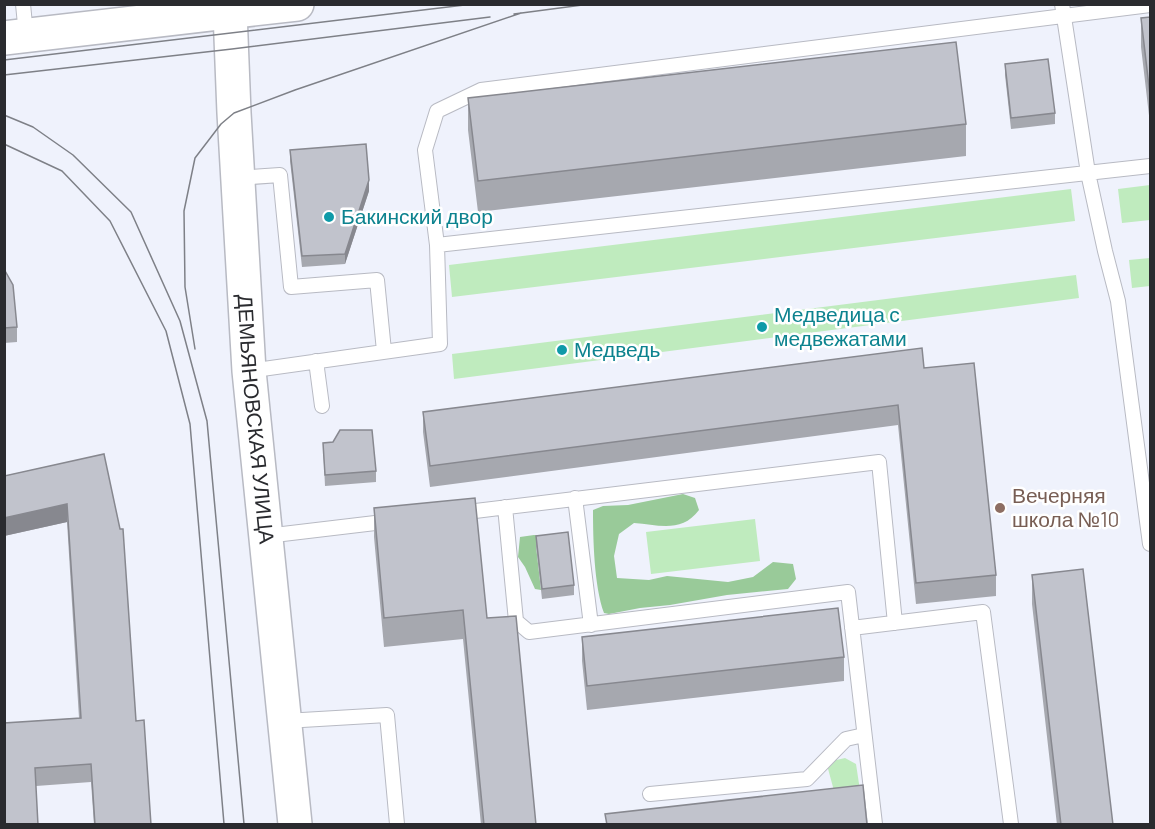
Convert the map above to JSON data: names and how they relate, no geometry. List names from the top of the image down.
{
  "streets": {
    "street": ["ДЕМЬЯНОВСКАЯ УЛИЦА"]
  },
  "places": [
    "Бакинский двор",
    "Медведица с медвежатами",
    "Медведь",
    "Вечерняя школа №10"
  ]
}
